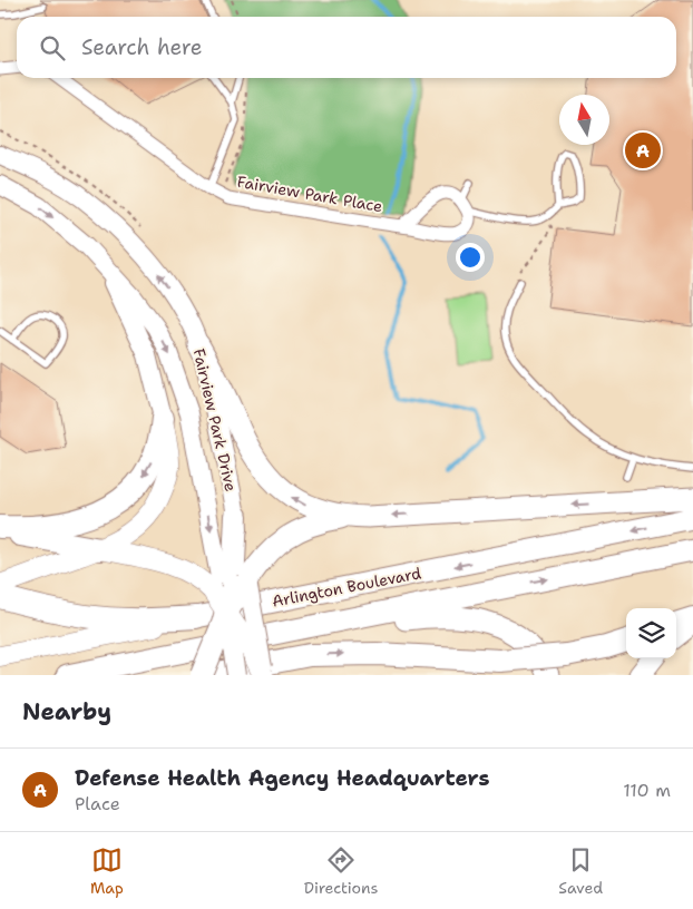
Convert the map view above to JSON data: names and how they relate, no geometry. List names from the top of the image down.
{
  "streets": {
    "highway": ["Arlington Boulevard"],
    "main road": ["Fairview Park Drive"],
    "street": ["Fairview Park Place"]
  },
  "north": "top",
  "page": {
    "search": "Search here",
    "pins": "A",
    "heading": "Nearby",
    "list": [
      {
        "mark": "A",
        "name": "Defense Health Agency Headquarters",
        "note": "Place",
        "value": "110 m"
      }
    ],
    "nav": ["Map", "Directions", "Saved"]
  }
}
